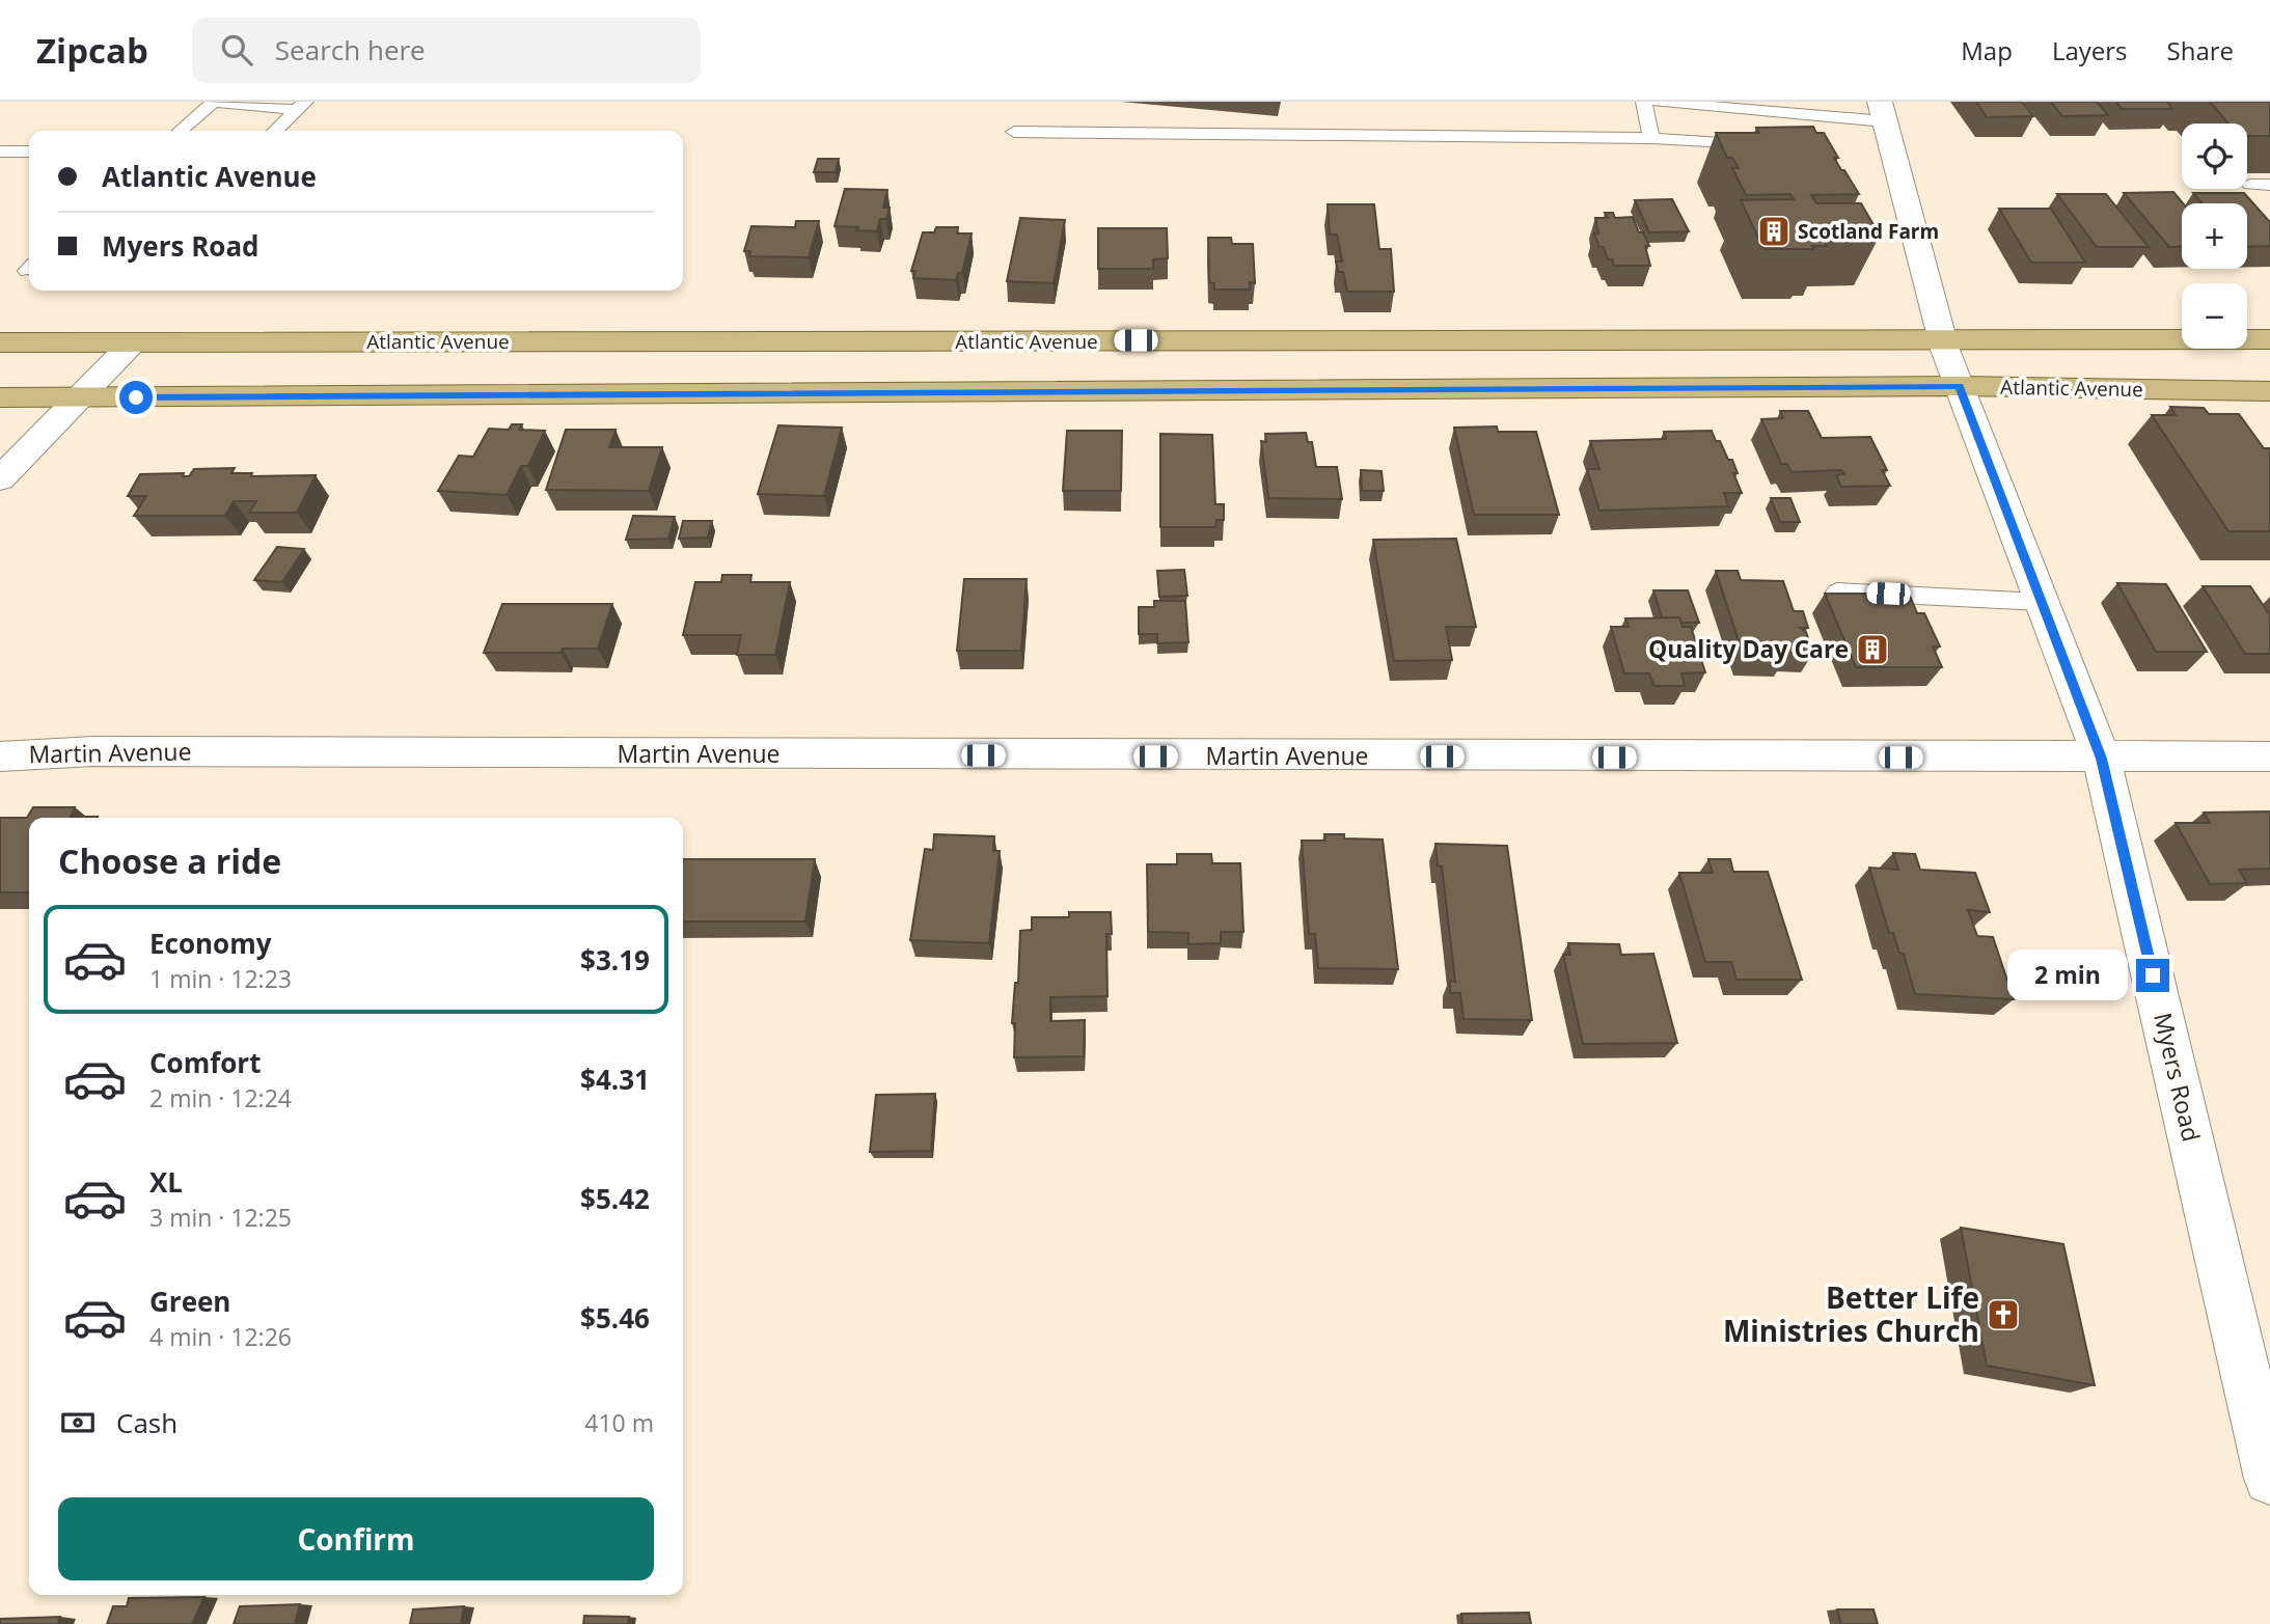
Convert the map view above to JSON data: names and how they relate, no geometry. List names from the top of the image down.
{
  "streets": {
    "main road": ["Atlantic Avenue"],
    "street": ["Martin Avenue", "Myers Road"]
  },
  "crossings": [
    ["Atlantic Avenue", "Myers Road"],
    ["Martin Avenue", "Myers Road"]
  ],
  "places": {
    "building": ["Scotland Farm", "Quality Day Care"],
    "church": ["Better Life Ministries Church"]
  },
  "page": {
    "header": "Zipcab",
    "search": "Search here",
    "nav": ["Map", "Layers", "Share"],
    "map_buttons": ["+", "−"],
    "banner": ["Atlantic Avenue", "Myers Road"],
    "heading": "Choose a ride",
    "list": [
      {
        "name": "Economy",
        "note": "1 min · 12:23",
        "value": "$3.19"
      },
      {
        "name": "Comfort",
        "note": "2 min · 12:24",
        "value": "$4.31"
      },
      {
        "name": "XL",
        "note": "3 min · 12:25",
        "value": "$5.42"
      },
      {
        "name": "Green",
        "note": "4 min · 12:26",
        "value": "$5.46"
      }
    ],
    "bubble": "2 min",
    "pay": ["Cash", "410 m"],
    "buttons": "Confirm"
  }
}
